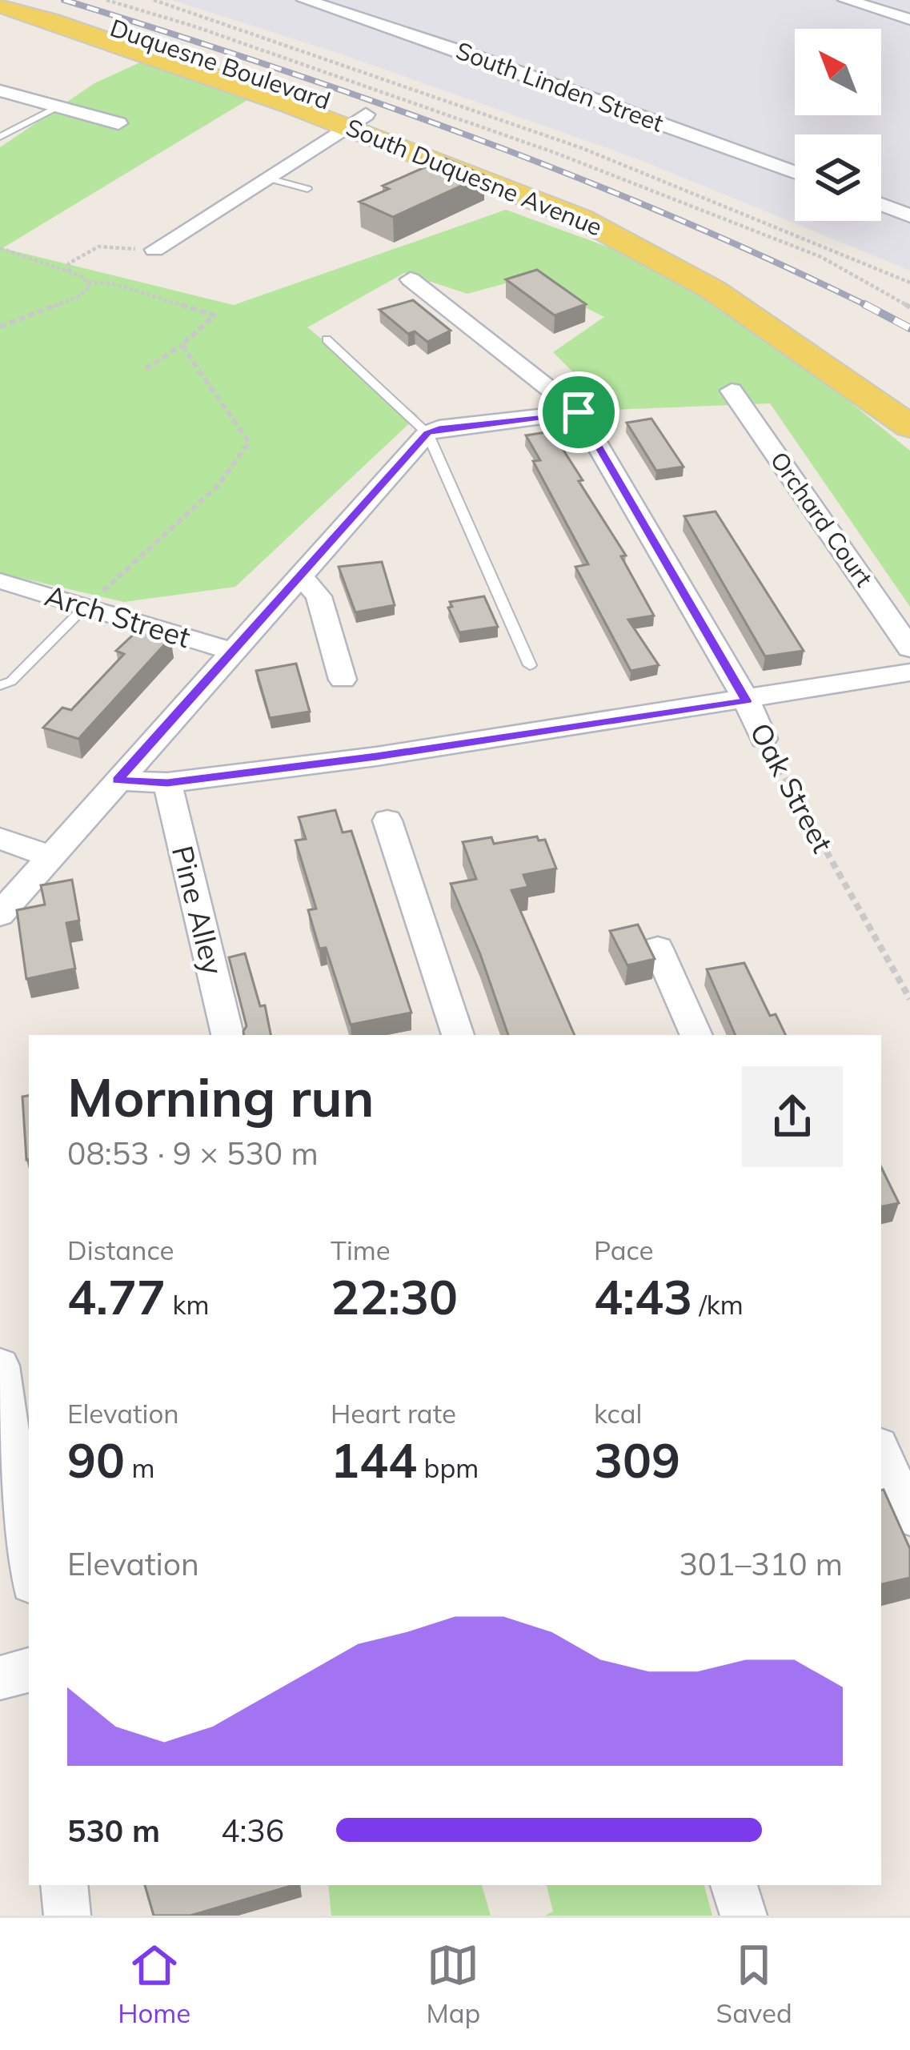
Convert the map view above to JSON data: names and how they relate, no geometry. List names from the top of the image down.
{
  "streets": {
    "main road": ["Duquesne Boulevard", "South Duquesne Avenue"],
    "street": [
      "South Linden Street",
      "Orchard Court",
      "Arch Street",
      "Oak Street",
      "Pine Alley"
    ]
  },
  "crossings": [
    ["Duquesne Boulevard", "South Duquesne Avenue"]
  ],
  "north": "top left",
  "page": {
    "heading": ["Morning run", "08:53 · 9 × 530 m"],
    "stats": [
      ["Distance", "4.77 km"],
      ["Time", "22:30"],
      ["Pace", "4:43 /km"],
      ["Elevation", "90 m"],
      ["Heart rate", "144 bpm"],
      ["kcal", "309"]
    ],
    "chart": ["Elevation", "301–310 m"],
    "list": [
      {
        "name": "530 m",
        "note": "4:36"
      }
    ],
    "tabs": ["Home", "Map", "Saved"]
  }
}
